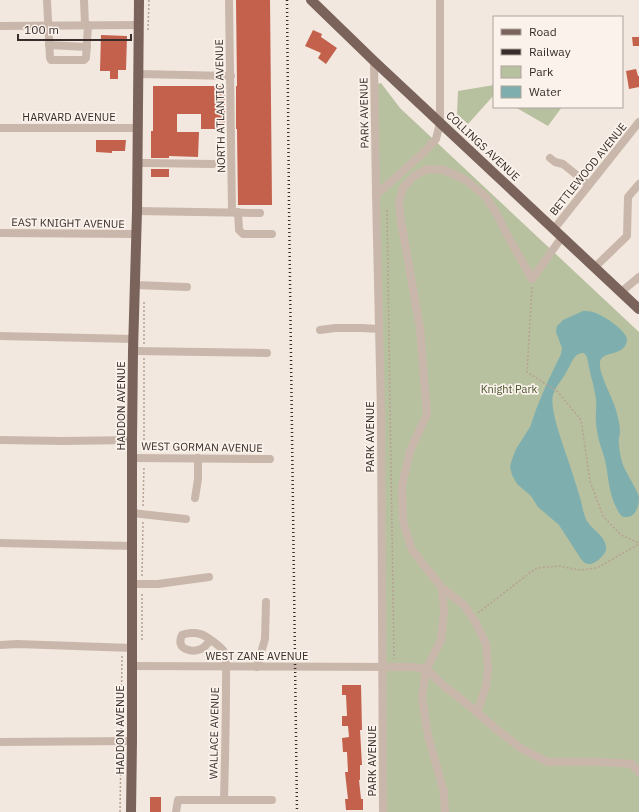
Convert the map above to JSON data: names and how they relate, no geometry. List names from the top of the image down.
{
  "streets": {
    "main road": ["COLLINGS AVENUE", "HADDON AVENUE"],
    "street": [
      "NORTH ATLANTIC AVENUE",
      "PARK AVENUE",
      "HARVARD AVENUE",
      "BETTLEWOOD AVENUE",
      "EAST KNIGHT AVENUE",
      "WEST GORMAN AVENUE",
      "WEST ZANE AVENUE",
      "WALLACE AVENUE"
    ]
  },
  "crossings": [
    ["PARK AVENUE", "COLLINGS AVENUE"],
    ["PARK AVENUE", "WEST ZANE AVENUE"],
    ["HARVARD AVENUE", "HADDON AVENUE"],
    ["COLLINGS AVENUE", "BETTLEWOOD AVENUE"],
    ["EAST KNIGHT AVENUE", "HADDON AVENUE"],
    ["HADDON AVENUE", "WEST GORMAN AVENUE"],
    ["HADDON AVENUE", "WEST ZANE AVENUE"],
    ["WEST ZANE AVENUE", "WALLACE AVENUE"]
  ],
  "parks": ["Knight Park"],
  "legend": [
    "Road",
    "Railway",
    "Park",
    "Water"
  ],
  "scale_bar": "100 m"
}
